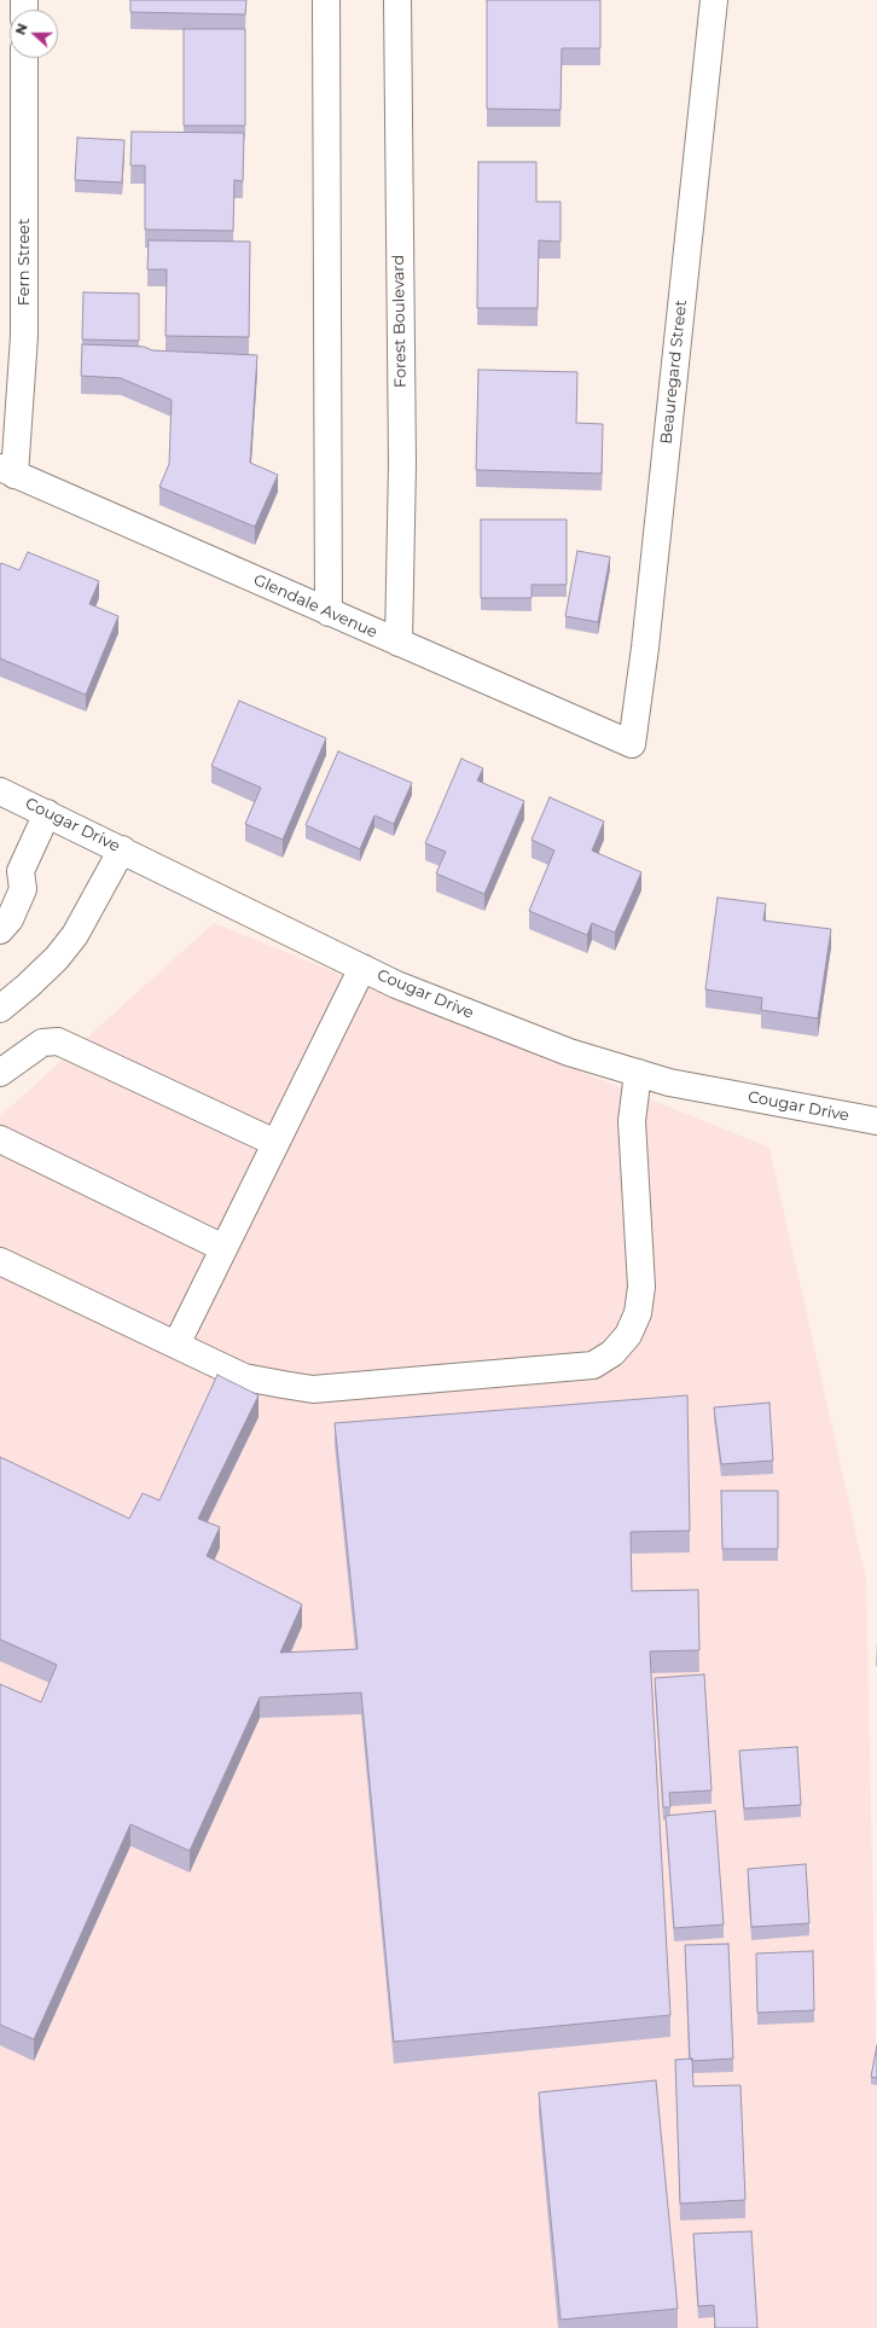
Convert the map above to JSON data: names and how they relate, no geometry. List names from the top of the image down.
{
  "streets": {
    "street": [
      "Fern Street",
      "Forest Boulevard",
      "Beauregard Street",
      "Glendale Avenue",
      "Cougar Drive"
    ]
  },
  "crossings": [
    ["Fern Street", "Glendale Avenue"],
    ["Forest Boulevard", "Glendale Avenue"],
    ["Beauregard Street", "Glendale Avenue"]
  ],
  "north": "left"
}
